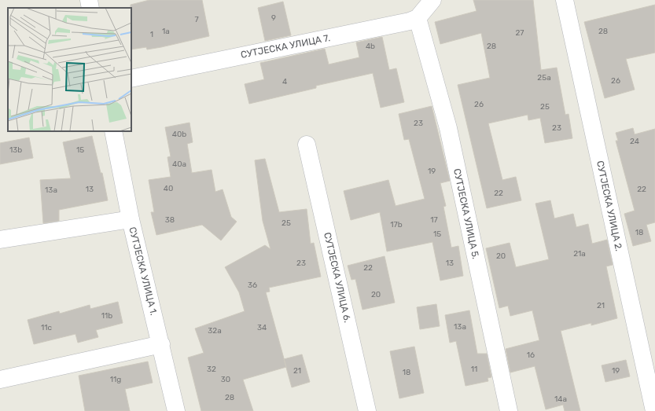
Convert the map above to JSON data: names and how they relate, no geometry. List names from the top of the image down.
{
  "streets": {
    "street": [
      "СУТЈЕСКА УЛИЦА 7.",
      "СУТЈЕСКА УЛИЦА 2.",
      "СУТЈЕСКА УЛИЦА 5.",
      "СУТЈЕСКА УЛИЦА 1.",
      "СУТЈЕСКА УЛИЦА 6."
    ]
  },
  "crossings": [
    ["СУТЈЕСКА УЛИЦА 7.", "СУТЈЕСКА УЛИЦА 5."]
  ],
  "house_numbers": [
    "9",
    "7",
    "1a",
    "28",
    "27",
    "1",
    "4b",
    "28",
    "25a",
    "26",
    "4",
    "26",
    "25",
    "23",
    "23",
    "40b",
    "24",
    "13b",
    "15",
    "40a",
    "19",
    "40",
    "13",
    "22",
    "13a",
    "22",
    "38",
    "17",
    "25",
    "17b",
    "18",
    "15",
    "21a",
    "20",
    "23",
    "13",
    "22",
    "36",
    "20",
    "21",
    "11b",
    "13a",
    "11c",
    "34",
    "32a",
    "16",
    "32",
    "11",
    "21",
    "19",
    "18",
    "11g",
    "30",
    "28",
    "14a"
  ]
}
